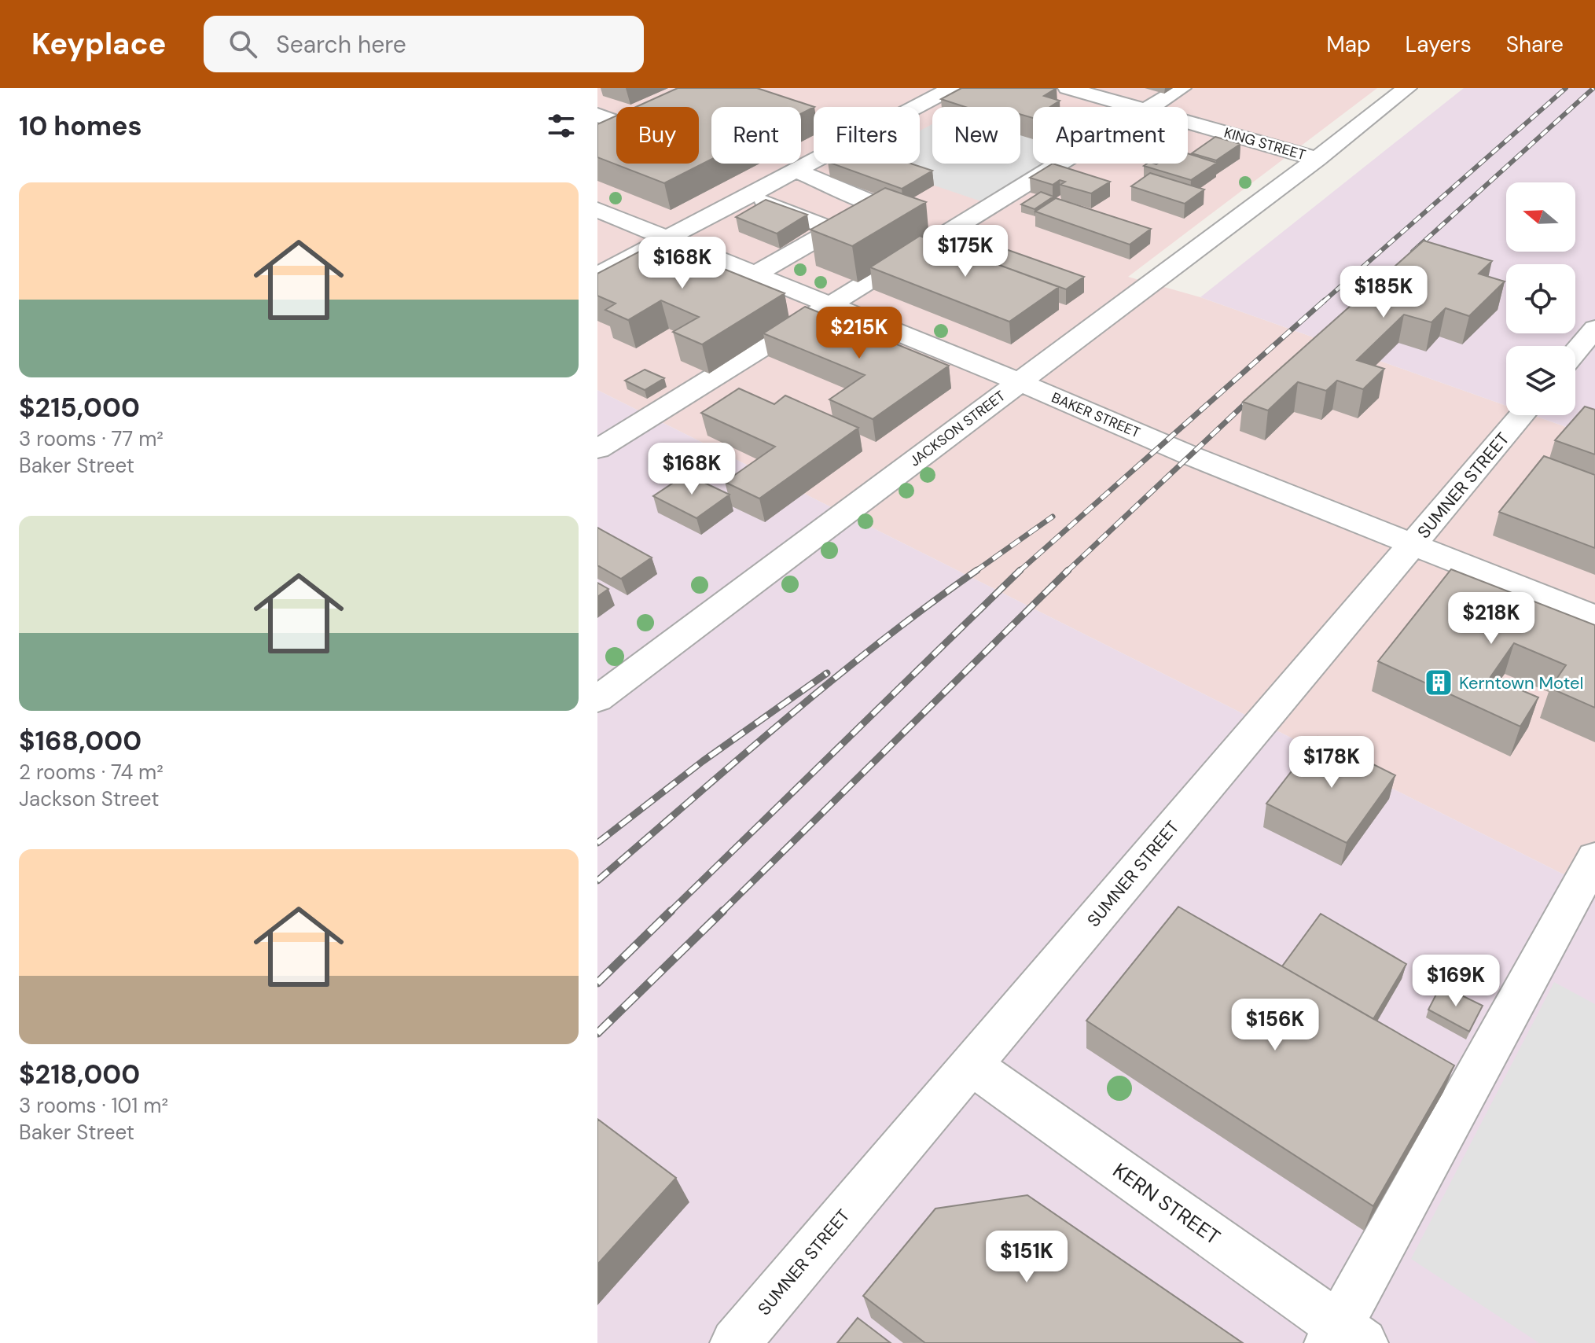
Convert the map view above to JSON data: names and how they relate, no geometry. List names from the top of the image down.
{
  "streets": {
    "street": [
      "KING STREET",
      "BAKER STREET",
      "JACKSON STREET",
      "SUMNER STREET",
      "KERN STREET"
    ]
  },
  "crossings": [
    ["KING STREET", "JACKSON STREET"],
    ["BAKER STREET", "JACKSON STREET"],
    ["BAKER STREET", "SUMNER STREET"],
    ["SUMNER STREET", "KERN STREET"]
  ],
  "places": {
    "building": ["Kerntown Motel"]
  },
  "north": "left",
  "page": {
    "header": "Keyplace",
    "search": "Search here",
    "nav": ["Map", "Layers", "Share"],
    "heading": "10 homes",
    "chip": [
      "Buy",
      "Rent",
      "Filters",
      "New",
      "Apartment"
    ],
    "list": [
      {
        "name": "$215,000",
        "note": "3 rooms · 77 m² · Baker Street"
      },
      {
        "name": "$168,000",
        "note": "2 rooms · 74 m² · Jackson Street"
      },
      {
        "name": "$218,000",
        "note": "3 rooms · 101 m² · Baker Street"
      }
    ],
    "price": [
      "$175K",
      "$168K",
      "$185K",
      "$215K",
      "$168K",
      "$218K",
      "$178K",
      "$169K",
      "$156K",
      "$151K"
    ]
  }
}
